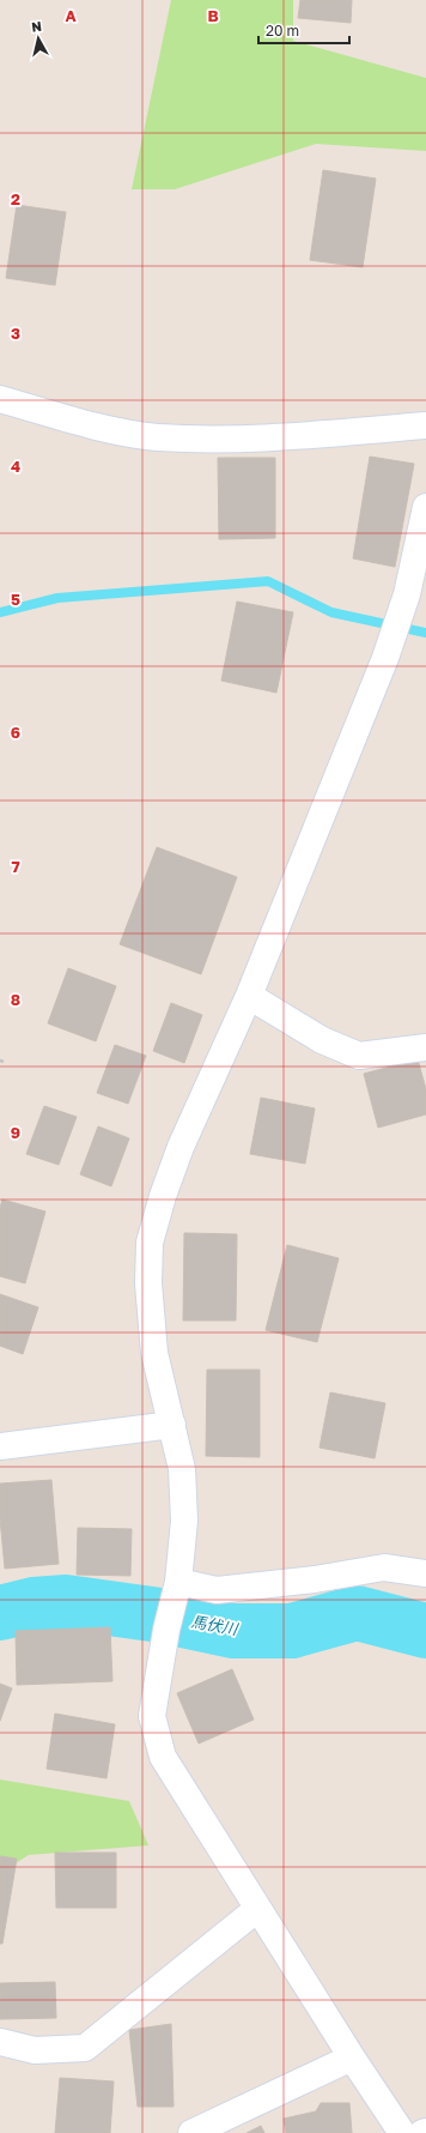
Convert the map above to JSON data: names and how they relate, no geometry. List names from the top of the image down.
{
  "water": ["馬伏川"],
  "scale_bar": "20 m",
  "north": "top",
  "grid": {
    "columns": ["A", "B"],
    "rows": [
      "2",
      "3",
      "4",
      "5",
      "6",
      "7",
      "8",
      "9"
    ]
  }
}
